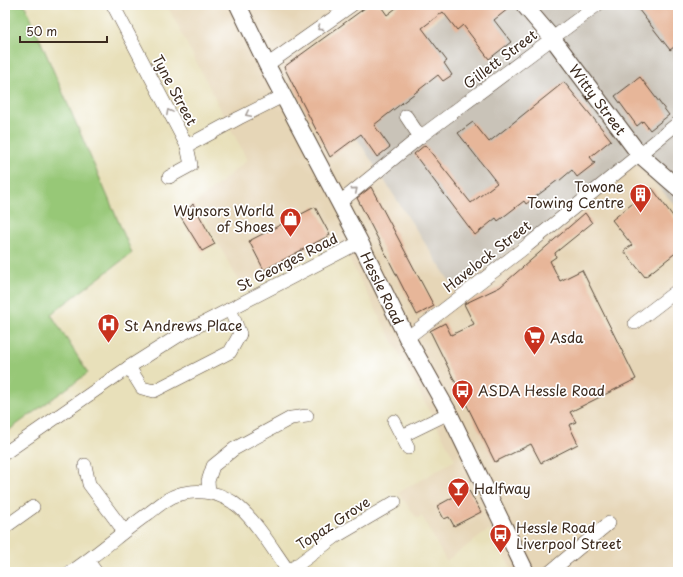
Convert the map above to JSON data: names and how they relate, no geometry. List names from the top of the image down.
{
  "streets": {
    "street": [
      "Gillett Street",
      "Tyne Street",
      "Witty Street",
      "Havelock Street",
      "St Georges Road",
      "Hessle Road",
      "Topaz Grove"
    ]
  },
  "crossings": [
    ["Gillett Street", "Witty Street"],
    ["Gillett Street", "Hessle Road"],
    ["Witty Street", "Havelock Street"],
    ["Havelock Street", "Hessle Road"],
    ["St Georges Road", "Hessle Road"]
  ],
  "one_way": ["Tyne Street"],
  "places": {
    "building": ["Towone Towing Centre"],
    "shop": ["Wynsors World of Shoes"],
    "hospital": ["St Andrews Place"],
    "supermarket": ["Asda"],
    "bus stop": ["ASDA Hessle Road", "Hessle Road Liverpool Street"],
    "bar": ["Halfway"]
  },
  "scale_bar": "50 m"
}
